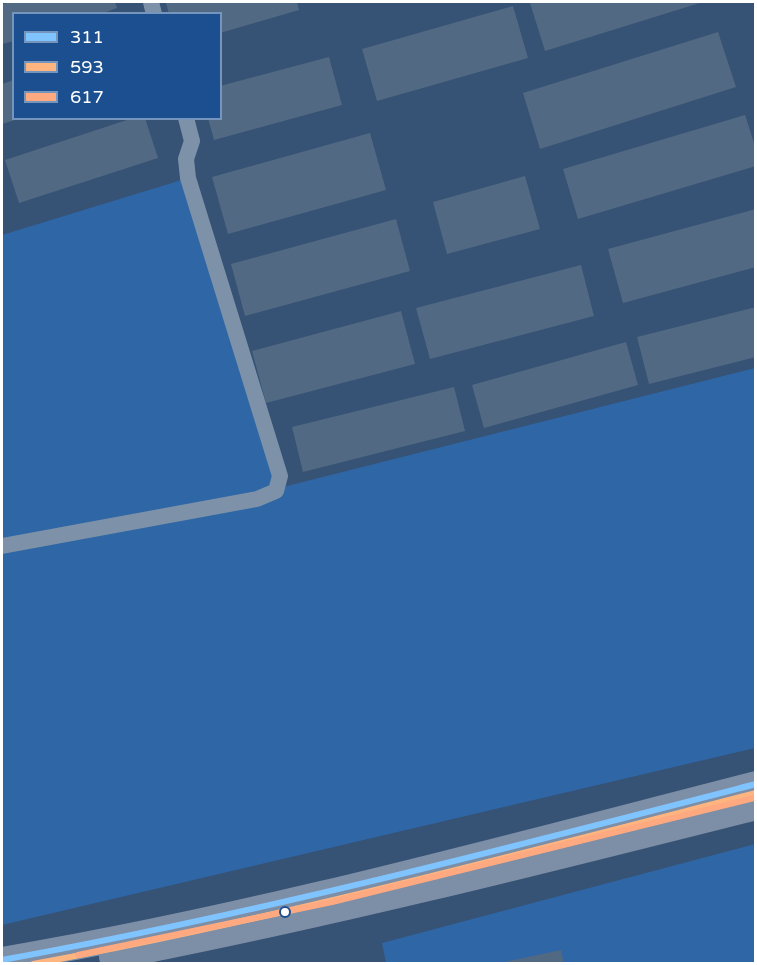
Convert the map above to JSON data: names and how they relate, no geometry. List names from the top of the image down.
{
  "lines": ["transit line 311", "transit line 593", "transit line 617"],
  "legend": ["311", "593", "617"]
}
